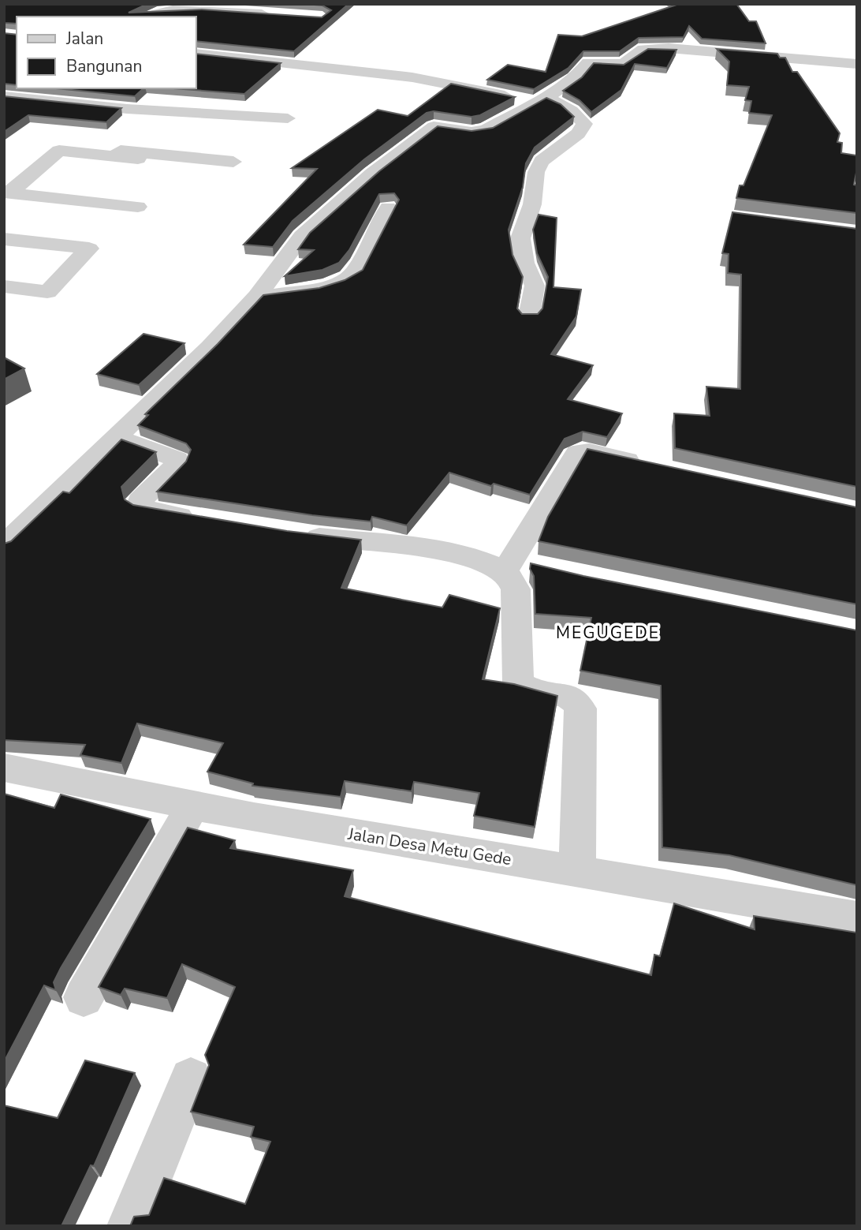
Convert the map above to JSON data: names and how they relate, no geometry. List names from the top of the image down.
{
  "streets": {
    "street": ["Jalan Desa Metu Gede"]
  },
  "districts": ["MEGUGEDE"],
  "legend": ["Jalan", "Bangunan"]
}
